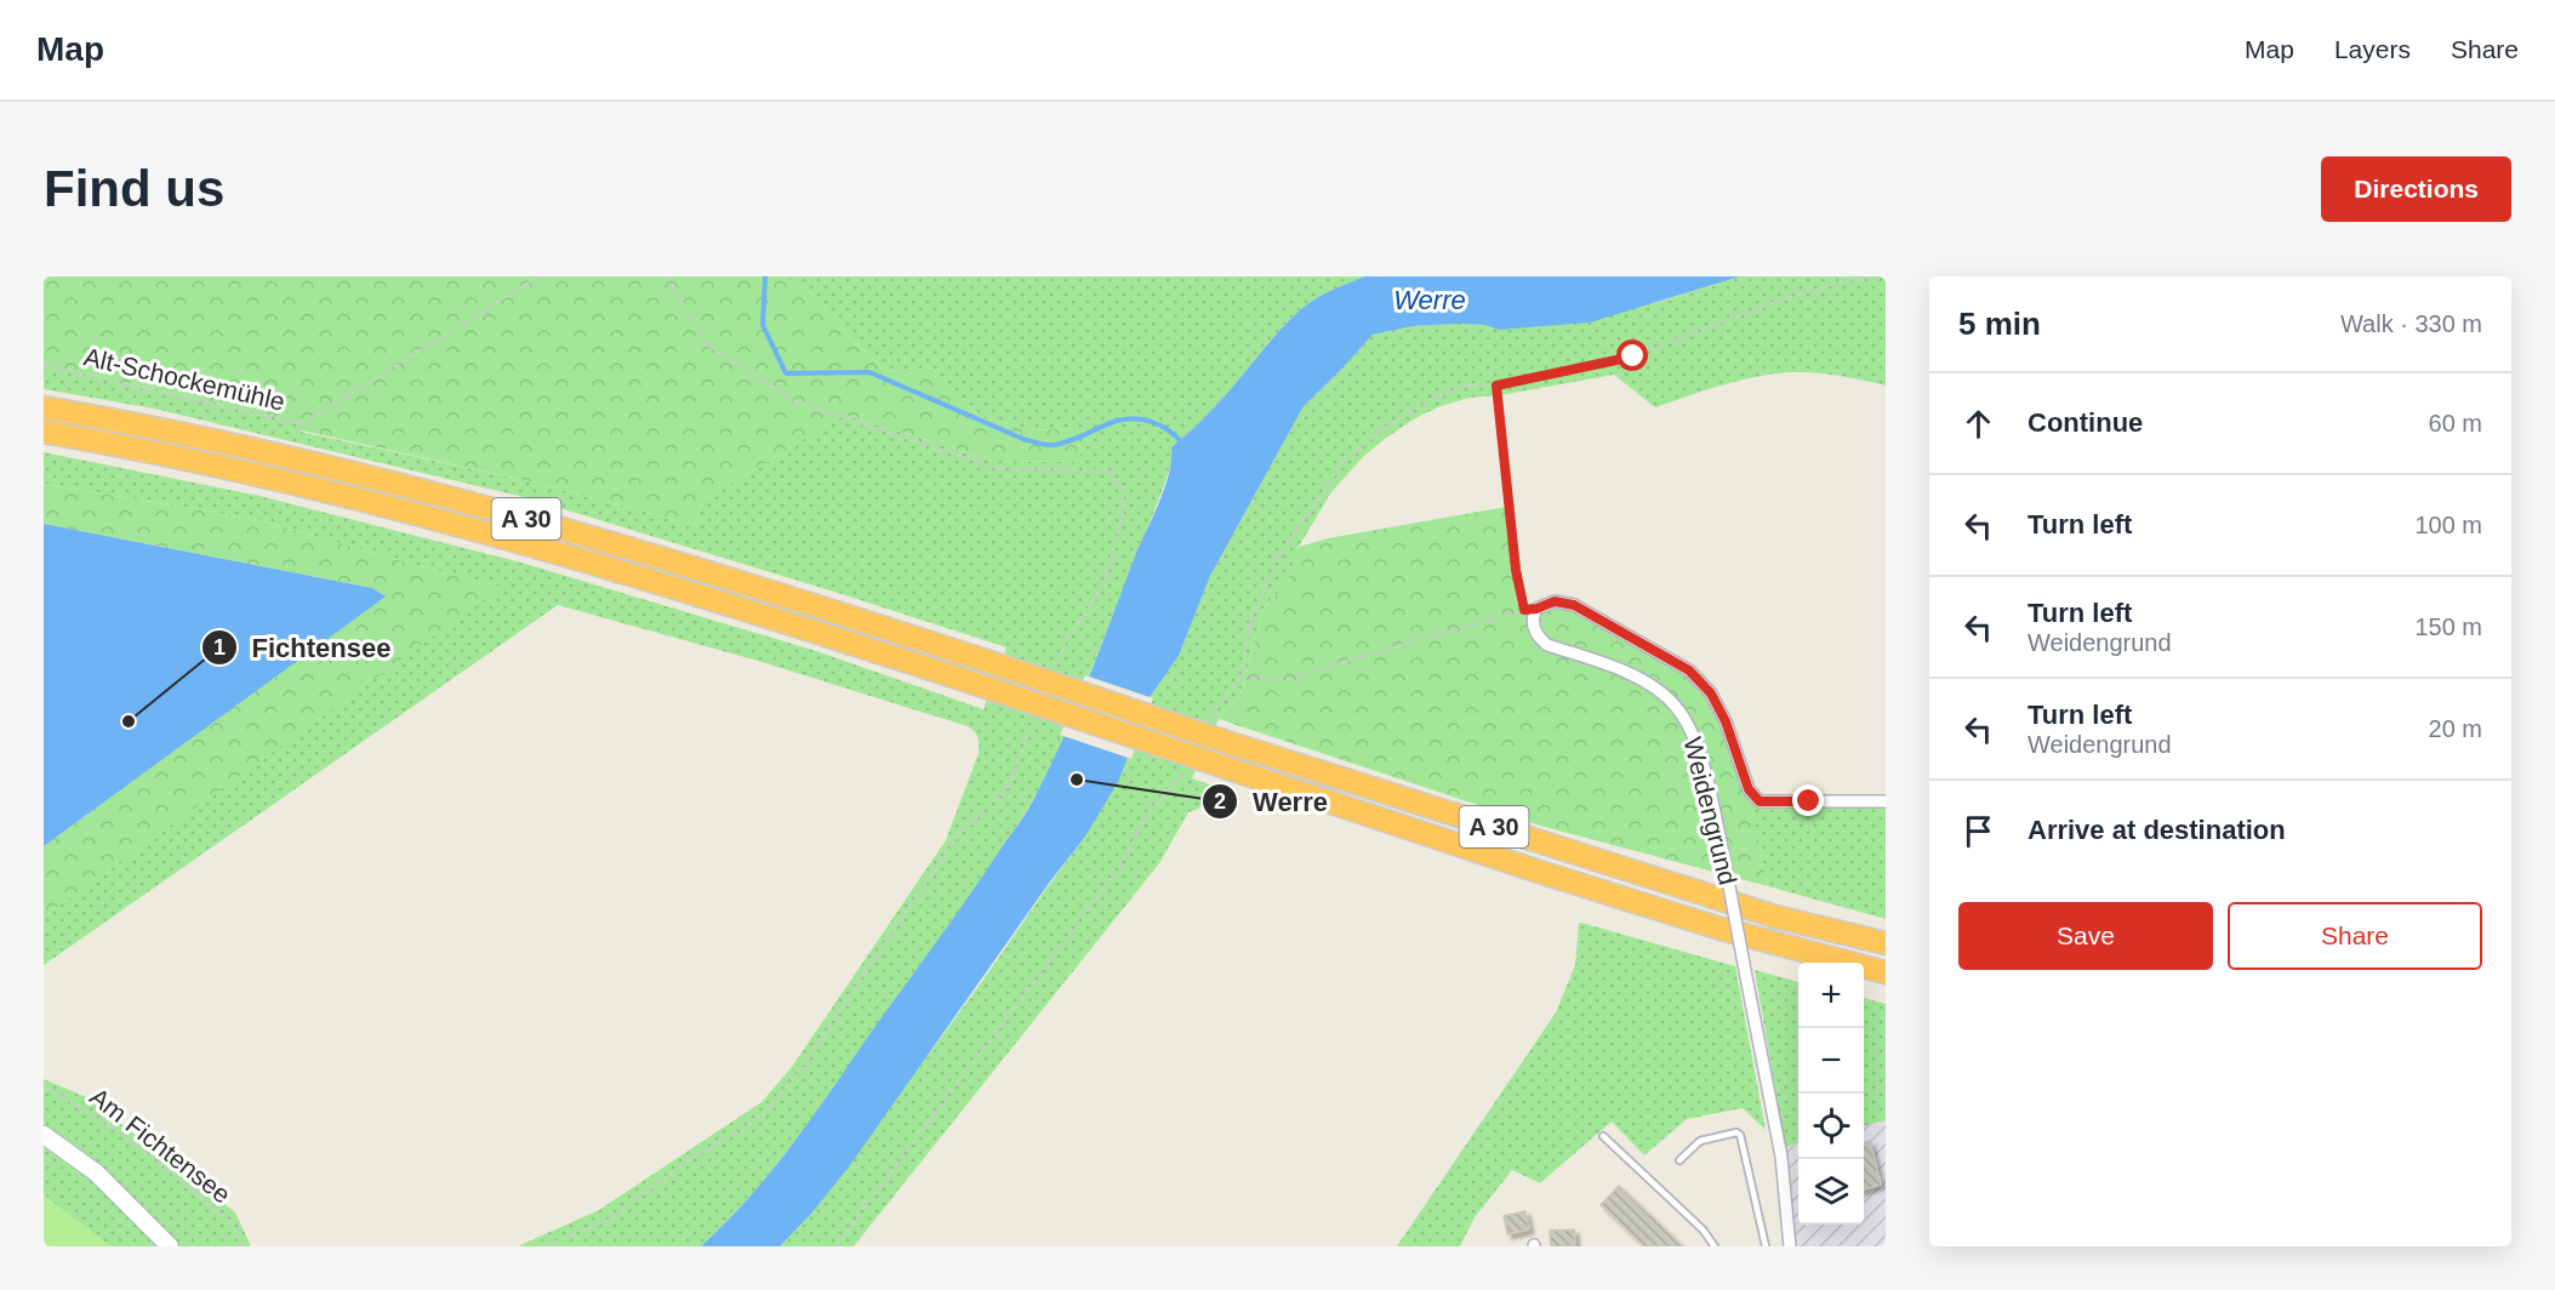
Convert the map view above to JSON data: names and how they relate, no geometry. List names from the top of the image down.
{
  "streets": {
    "highway": ["A 30"],
    "street": ["Weidengrund"],
    "path": ["Alt-Schockemühle", "Am Fichtensee"]
  },
  "water": ["Werre"],
  "places": ["Fichtensee", "Werre"],
  "page": {
    "header": "Map",
    "nav": ["Map", "Layers", "Share"],
    "buttons": [
      "Directions",
      ["Save", "Share"]
    ],
    "title": "Find us",
    "heading": ["5 min", "Walk · 330 m"],
    "list": [
      ["Continue", "60 m"],
      ["Turn left", "100 m"],
      ["Turn left", "Weidengrund", "150 m"],
      ["Turn left", "Weidengrund", "20 m"],
      "Arrive at destination"
    ],
    "map_buttons": ["+", "−"]
  }
}
